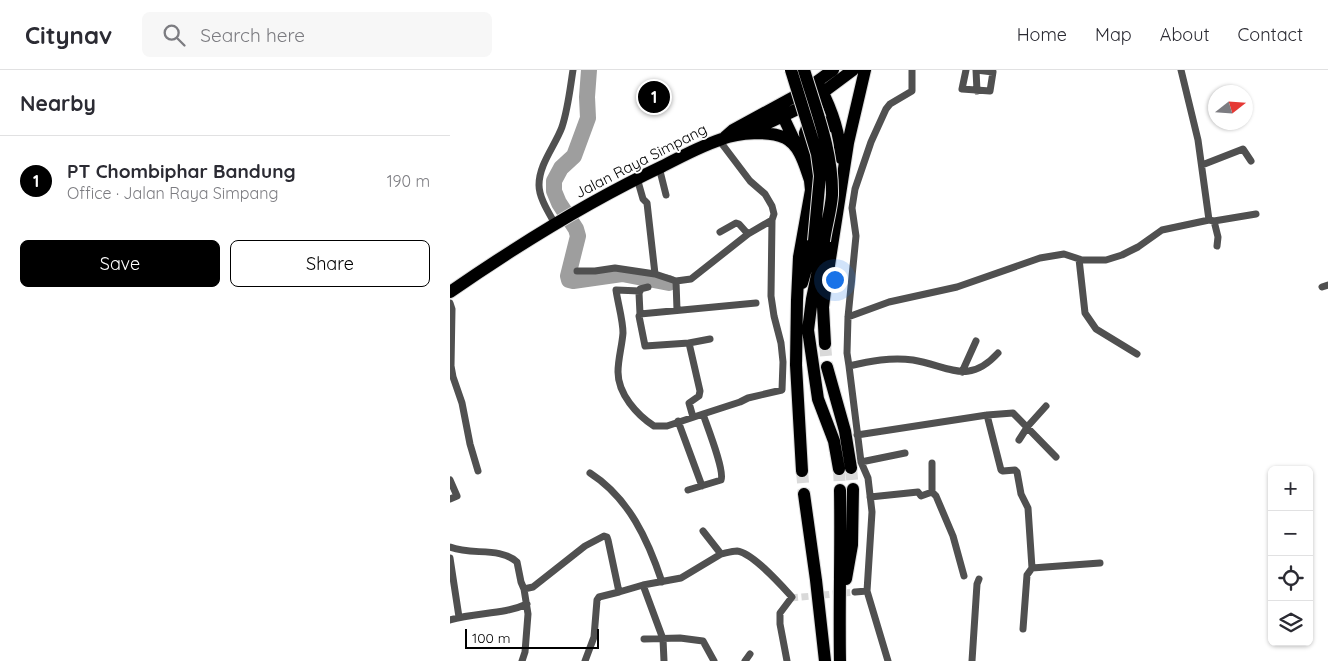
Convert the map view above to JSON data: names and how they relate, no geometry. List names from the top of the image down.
{
  "streets": {
    "highway": ["Jalan Raya Simpang"]
  },
  "scale_bar": "100 m",
  "north": "right",
  "page": {
    "header": "Citynav",
    "search": "Search here",
    "nav": [
      "Home",
      "Map",
      "About",
      "Contact"
    ],
    "heading": "Nearby",
    "pins": "1",
    "list": [
      {
        "mark": "1",
        "name": "PT Chombiphar Bandung",
        "note": "Office · Jalan Raya Simpang",
        "value": "190 m"
      }
    ],
    "buttons": ["Save", "Share"],
    "map_buttons": ["+", "−"],
    "scale": "100 m"
  }
}
